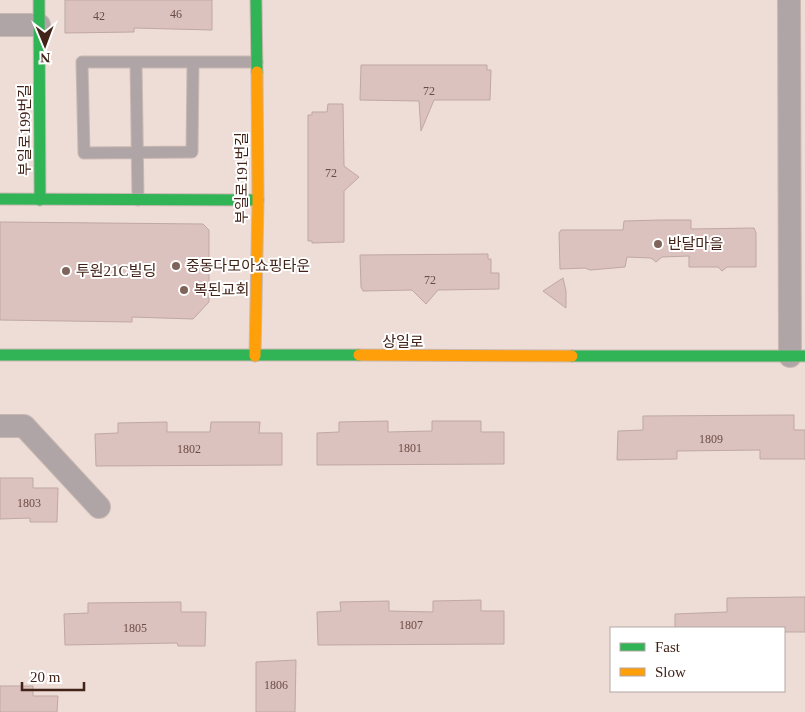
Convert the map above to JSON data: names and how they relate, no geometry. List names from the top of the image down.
{
  "streets": {
    "street": ["부일로199번길", "부일로191번길", "상일로"]
  },
  "crossings": [
    ["부일로191번길", "상일로"]
  ],
  "places": [
    "반달마을",
    "중동다모아쇼핑타운",
    "투원21C빌딩",
    "복된교회"
  ],
  "house_numbers": [
    "46",
    "42",
    "72",
    "72",
    "72",
    "1809",
    "1801",
    "1802",
    "1803",
    "1807",
    "1805",
    "1806"
  ],
  "legend": ["Fast", "Slow"],
  "scale_bar": "20 m",
  "north": "bottom"
}
